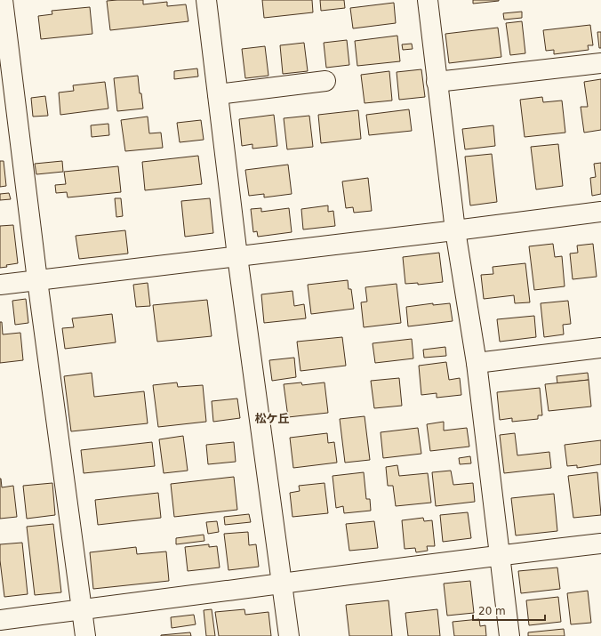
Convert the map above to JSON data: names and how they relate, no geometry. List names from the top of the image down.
{
  "districts": ["松ケ丘"],
  "scale_bar": "20 m"
}
